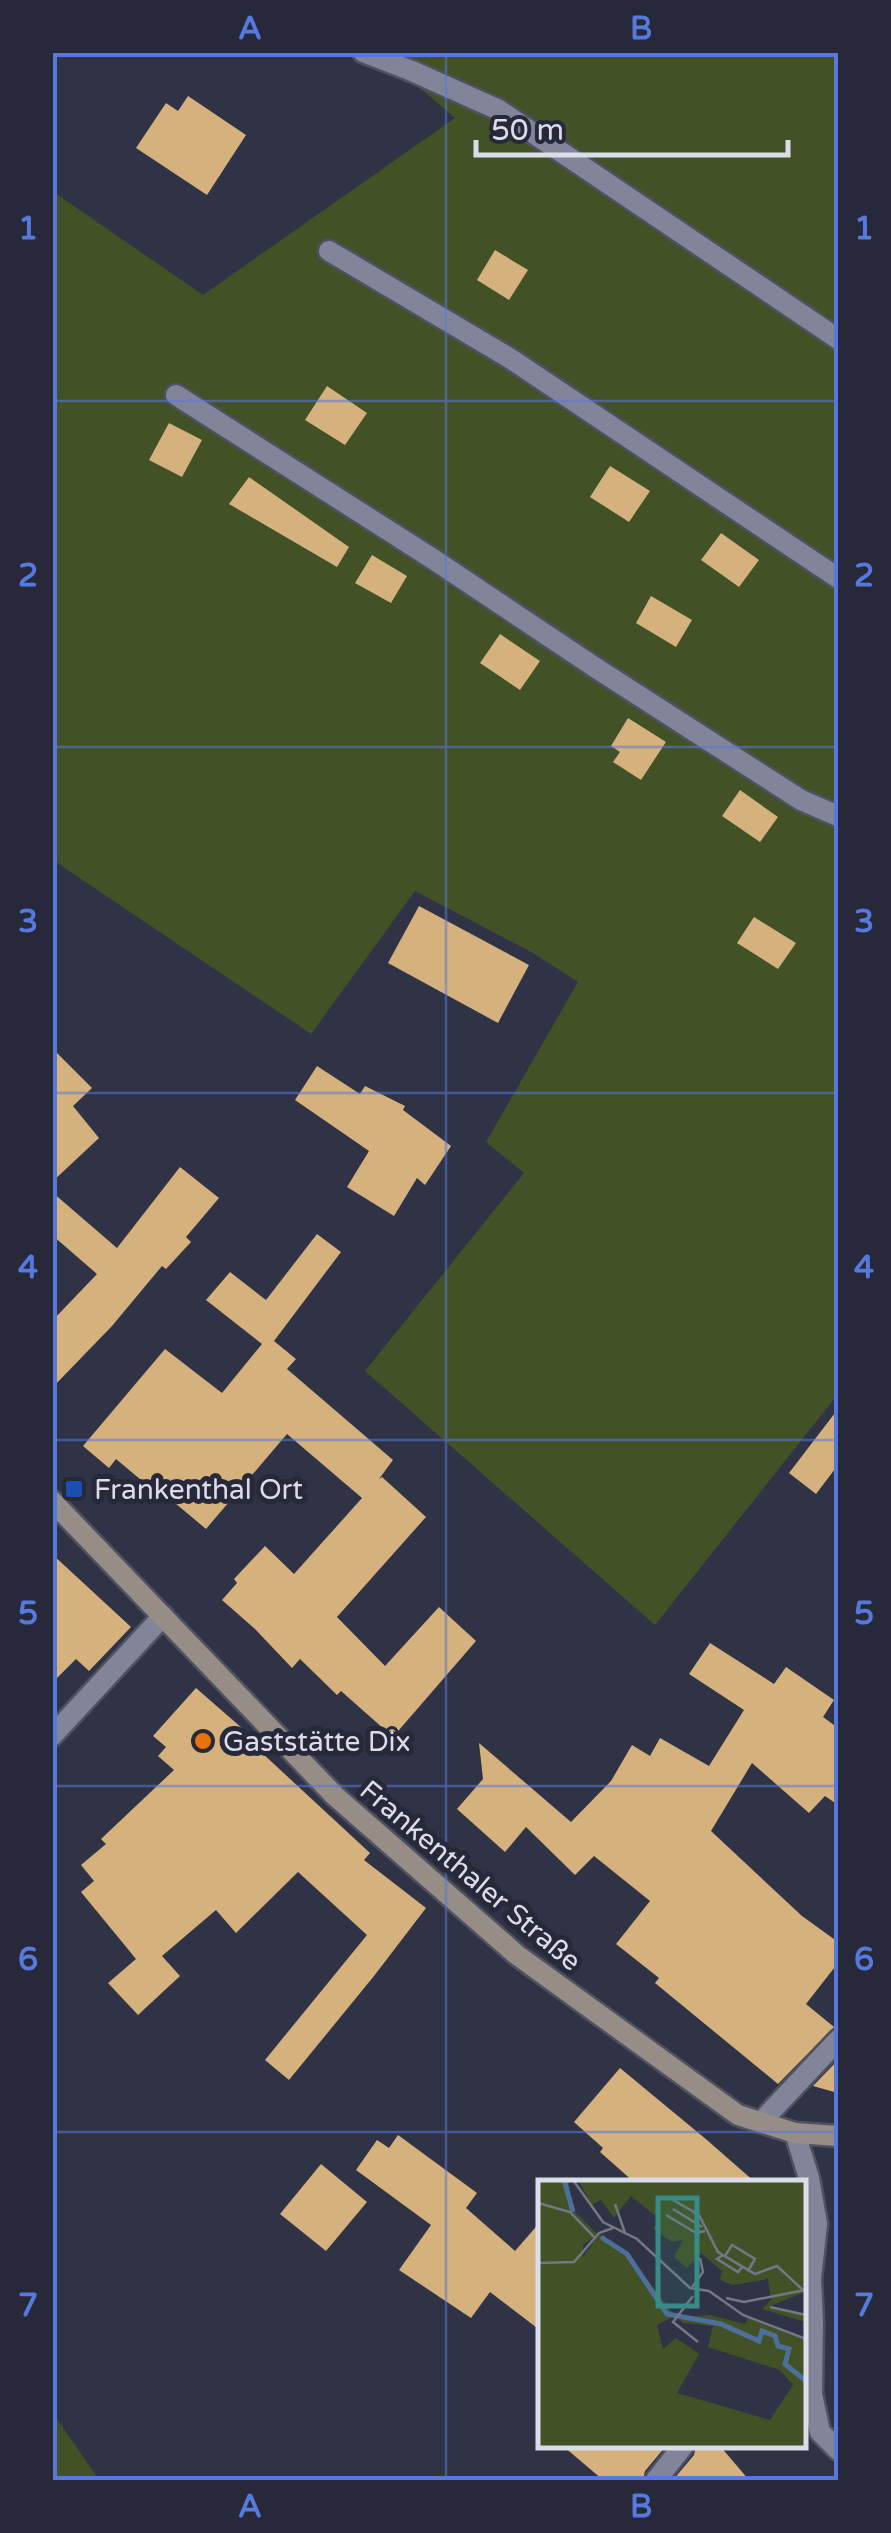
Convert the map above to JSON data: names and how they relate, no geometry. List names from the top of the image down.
{
  "streets": {
    "main road": ["Frankenthaler Straße"]
  },
  "places": {
    "transit": ["Frankenthal Ort"],
    "other": ["Gaststätte Dix"]
  },
  "scale_bar": "50 m",
  "grid": {
    "columns": ["A", "B"],
    "rows": [
      "1",
      "2",
      "3",
      "4",
      "5",
      "6",
      "7"
    ]
  }
}
